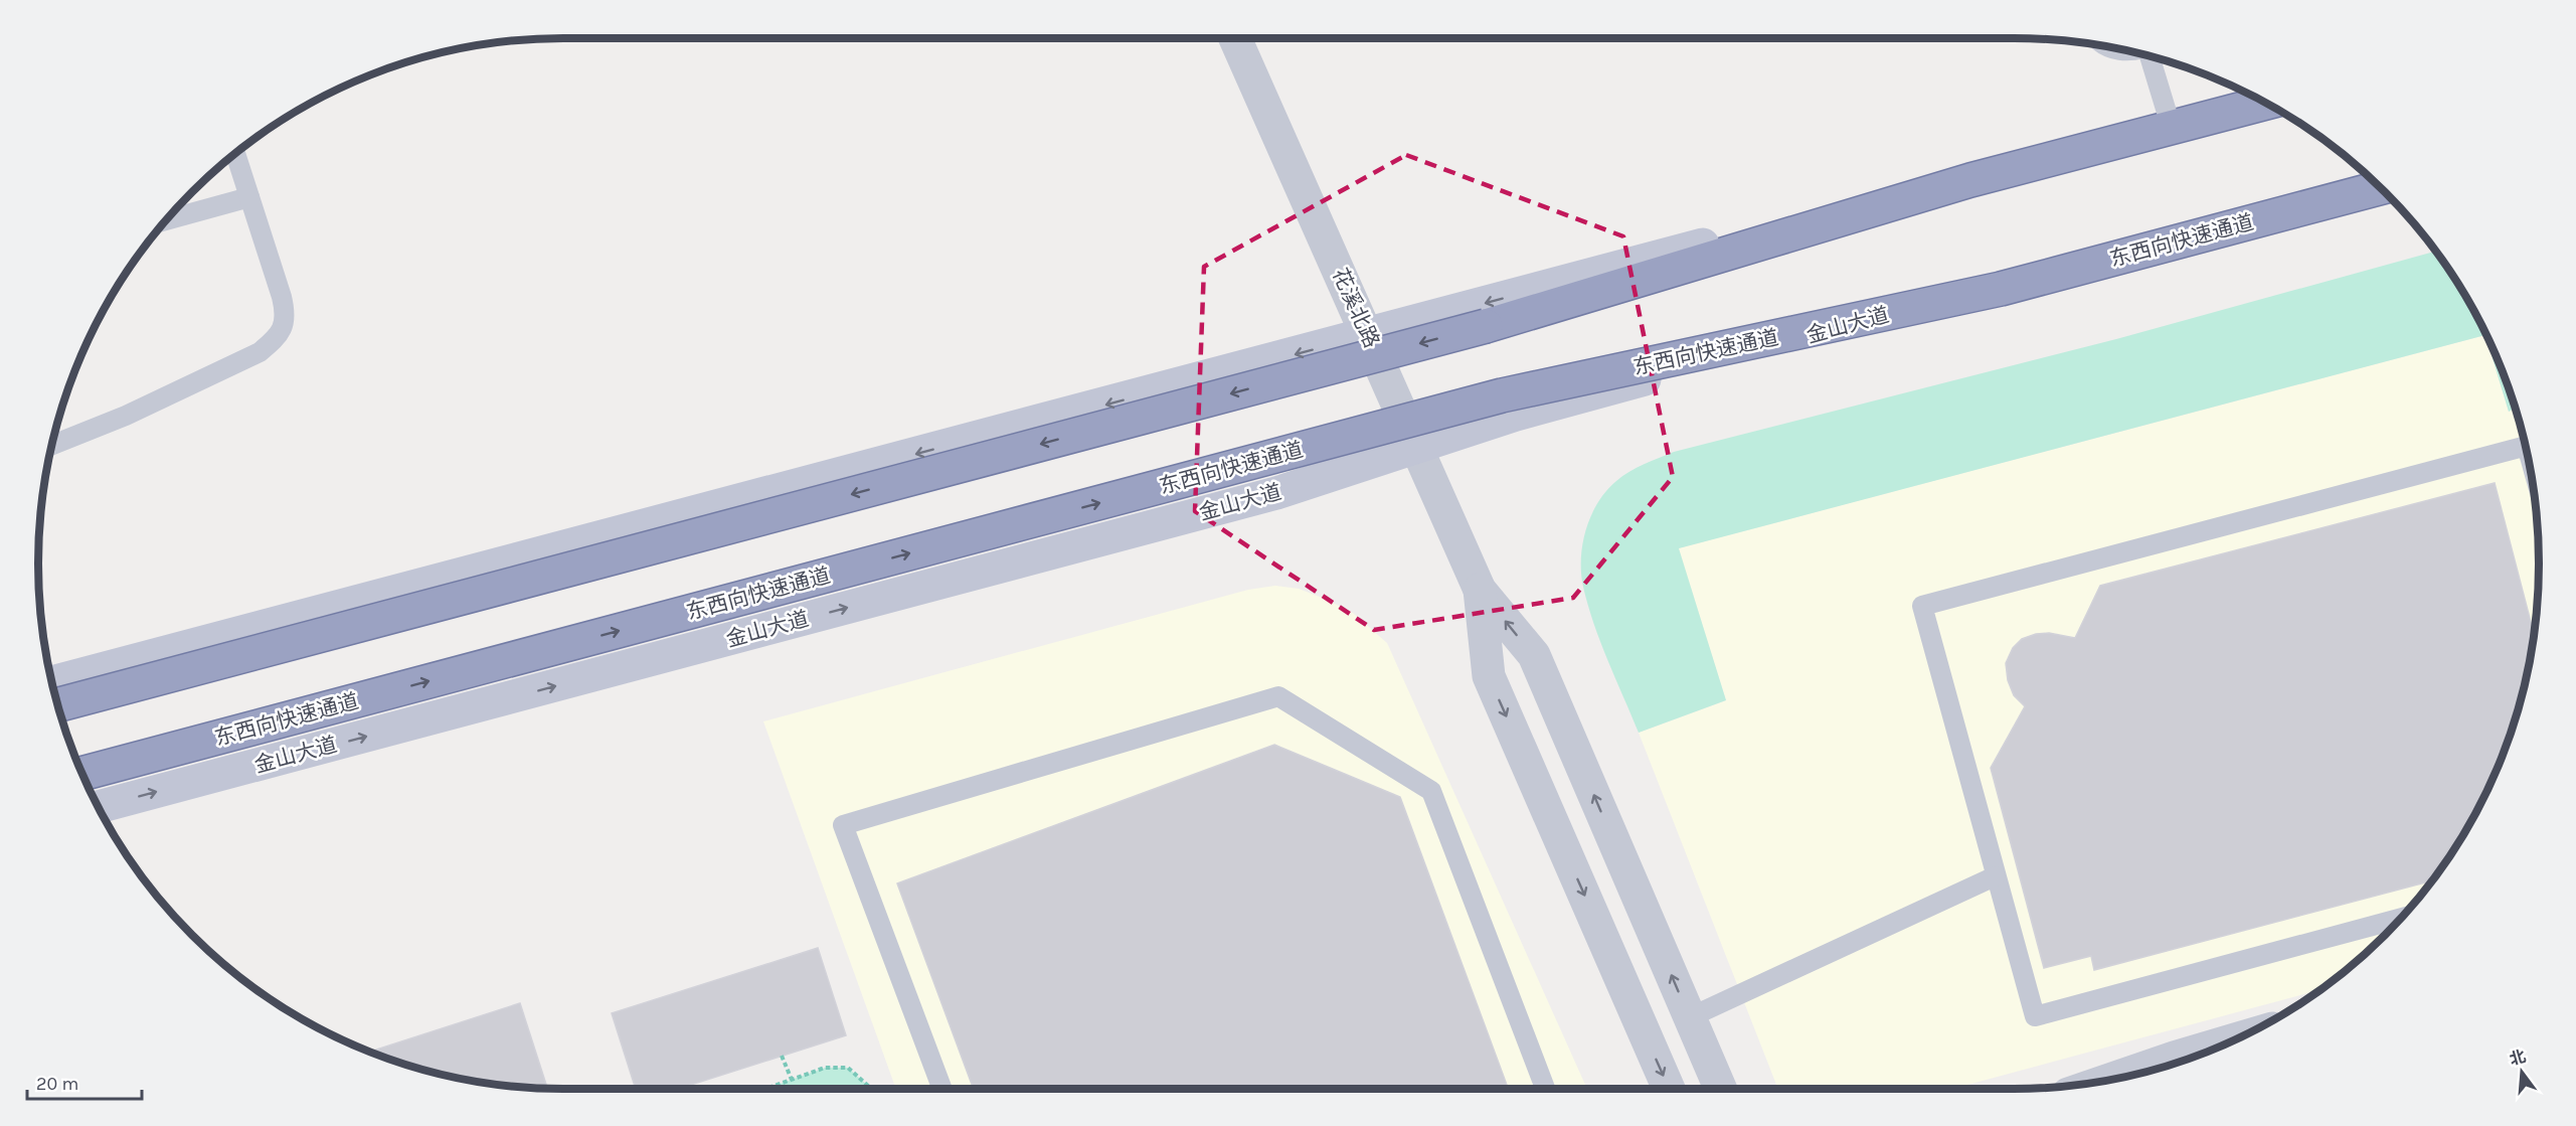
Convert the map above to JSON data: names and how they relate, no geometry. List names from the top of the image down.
{
  "streets": {
    "highway": ["东西向快速通道"],
    "main road": ["金山大道"],
    "street": ["花溪北路"]
  },
  "crossings": [
    ["花溪北路", "金山大道"]
  ],
  "scale_bar": "20 m",
  "north": "top"
}
